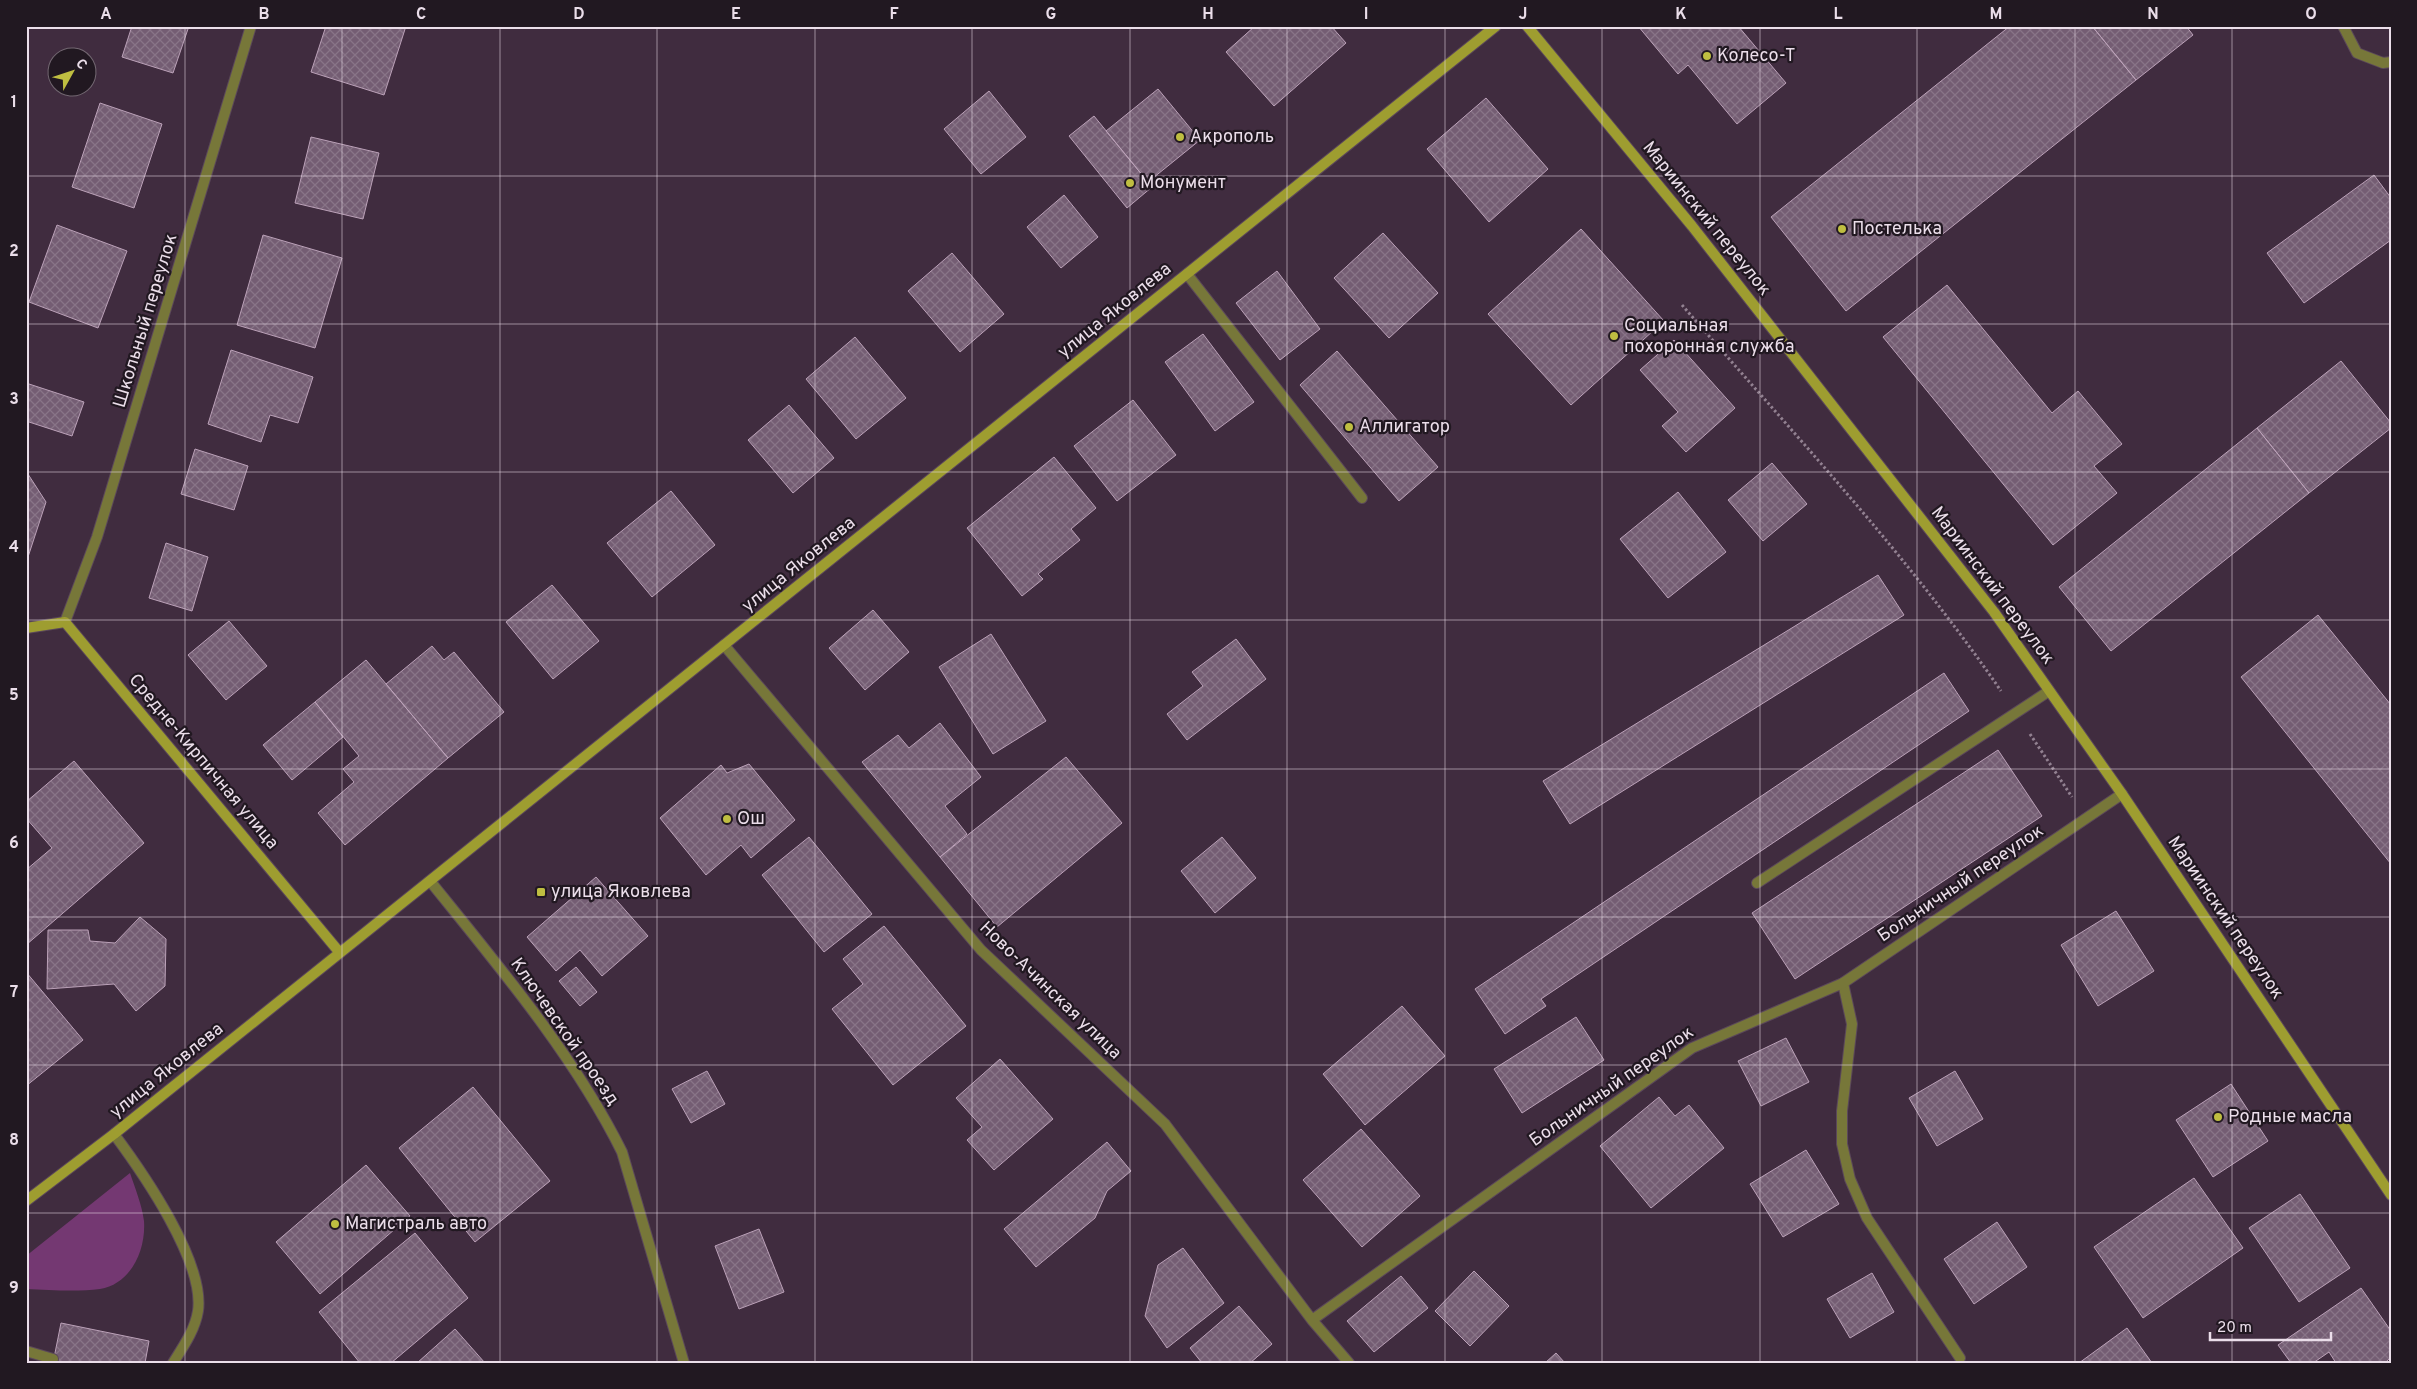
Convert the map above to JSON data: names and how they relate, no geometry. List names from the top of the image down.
{
  "streets": {
    "street": [
      "Мариинский переулок",
      "улица Яковлева",
      "Школьный переулок",
      "Средне-Кирпичная улица",
      "Больничный переулок",
      "Ново-Ачинская улица",
      "Ключевской проезд"
    ]
  },
  "crossings": [
    ["Мариинский переулок", "Больничный переулок"],
    ["улица Яковлева", "Средне-Кирпичная улица"],
    ["улица Яковлева", "Ново-Ачинская улица"],
    ["улица Яковлева", "Ключевской проезд"],
    ["Школьный переулок", "Средне-Кирпичная улица"],
    ["Больничный переулок", "Ново-Ачинская улица"]
  ],
  "places": {
    "other": [
      "Колесо-Т",
      "Акрополь",
      "Монумент",
      "Постелька",
      "Социальная похоронная служба",
      "Аллигатор",
      "Ош",
      "Родные масла",
      "Магистраль авто"
    ],
    "transit": ["улица Яковлева"]
  },
  "scale_bar": "20 m",
  "north": "top right",
  "grid": {
    "columns": [
      "A",
      "B",
      "C",
      "D",
      "E",
      "F",
      "G",
      "H",
      "I",
      "J",
      "K",
      "L",
      "M",
      "N",
      "O"
    ],
    "rows": [
      "1",
      "2",
      "3",
      "4",
      "5",
      "6",
      "7",
      "8",
      "9"
    ]
  }
}
